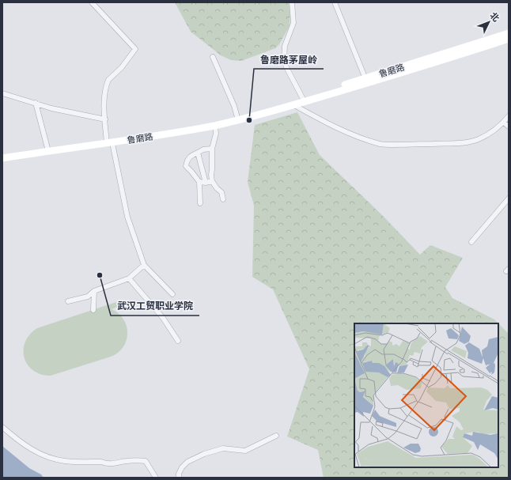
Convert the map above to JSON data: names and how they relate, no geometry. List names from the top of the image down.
{
  "streets": {
    "street": ["鲁磨路"]
  },
  "places": ["鲁磨路茅屋岭", "武汉工贸职业学院"],
  "north": "top right"
}
